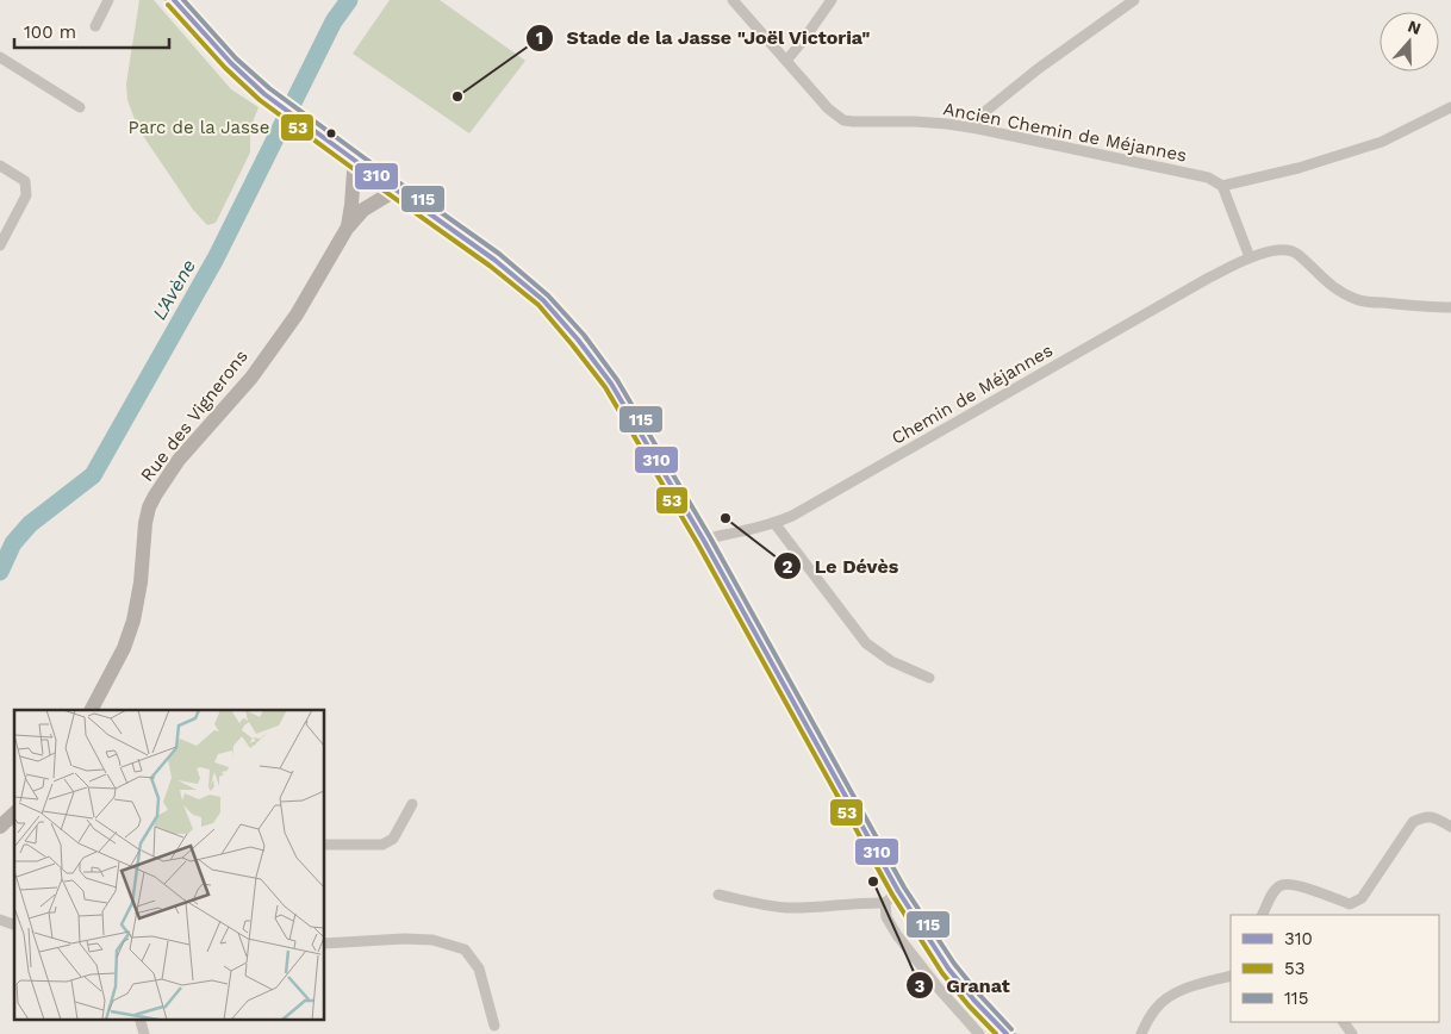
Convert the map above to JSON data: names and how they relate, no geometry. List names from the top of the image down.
{
  "streets": {
    "street": ["Ancien Chemin de Méjannes", "Chemin de Méjannes", "Rue des Vignerons"]
  },
  "water": ["L'Avène"],
  "parks": ["Parc de la Jasse"],
  "places": ["Stade de la Jasse \"Joël Victoria\"", "Le Dévès", "Granat"],
  "lines": ["transit line 310", "transit line 115", "transit line 53"],
  "legend": ["310", "53", "115"],
  "scale_bar": "100 m",
  "north": "top"
}
